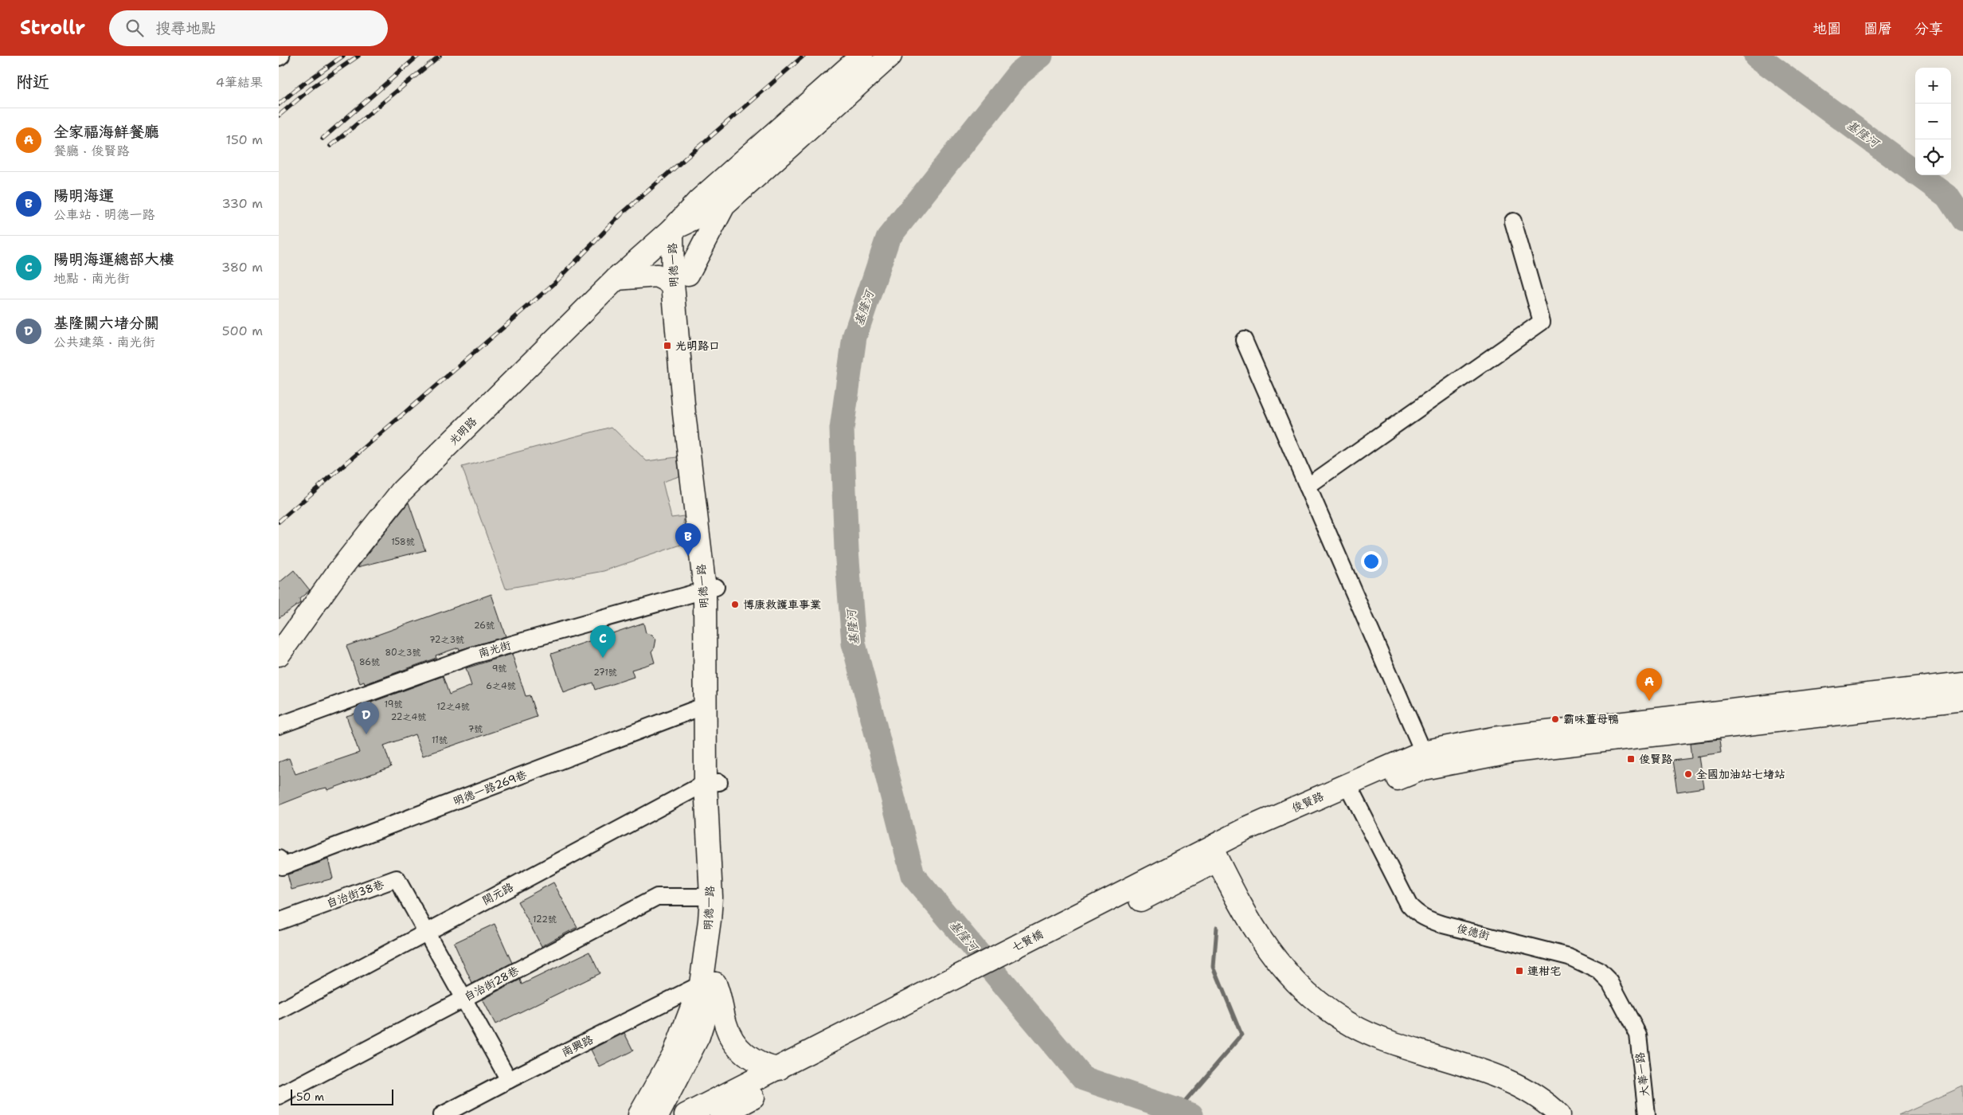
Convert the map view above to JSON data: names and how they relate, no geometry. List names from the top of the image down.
{
  "streets": {
    "main road": [
      "明德一路",
      "光明路",
      "俊賢路",
      "七賢橋"
    ],
    "street": [
      "南光街",
      "明德一路269巷",
      "自治街38巷",
      "開元路",
      "俊德街",
      "自治街28巷",
      "南興路",
      "大華一路"
    ]
  },
  "crossings": [
    ["明德一路", "光明路"],
    ["明德一路", "南光街"],
    ["明德一路", "明德一路269巷"],
    ["明德一路", "開元路"],
    ["明德一路", "自治街28巷"],
    ["明德一路", "南興路"],
    ["俊賢路", "俊德街"],
    ["俊賢路", "七賢橋"],
    ["自治街38巷", "開元路"],
    ["俊德街", "大華一路"]
  ],
  "water": ["基隆河"],
  "places": {
    "transit": ["光明路口", "俊賢路", "連柑宅"],
    "other": ["博康救護車事業", "霸味薑母鴨", "全國加油站七堵站"]
  },
  "house_numbers": [
    "158號",
    "26號",
    "72之3號",
    "80之3號",
    "86號",
    "9號",
    "271號",
    "6之4號",
    "19號",
    "12之4號",
    "22之4號",
    "7號",
    "11號",
    "122號"
  ],
  "scale_bar": "50 m",
  "page": {
    "header": "Strollr",
    "search": "搜尋地點",
    "nav": ["地圖", "圖層", "分享"],
    "heading": ["附近", "4筆結果"],
    "map_buttons": ["+", "−"],
    "list": [
      {
        "mark": "A",
        "name": "全家福海鮮餐廳",
        "note": "餐廳 · 俊賢路",
        "value": "150 m"
      },
      {
        "mark": "B",
        "name": "陽明海運",
        "note": "公車站 · 明德一路",
        "value": "330 m"
      },
      {
        "mark": "C",
        "name": "陽明海運總部大樓",
        "note": "地點 · 南光街",
        "value": "380 m"
      },
      {
        "mark": "D",
        "name": "基隆關六堵分關",
        "note": "公共建築 · 南光街",
        "value": "500 m"
      }
    ],
    "pins": [
      "B",
      "C",
      "A",
      "D"
    ],
    "scale": "50 m"
  }
}
